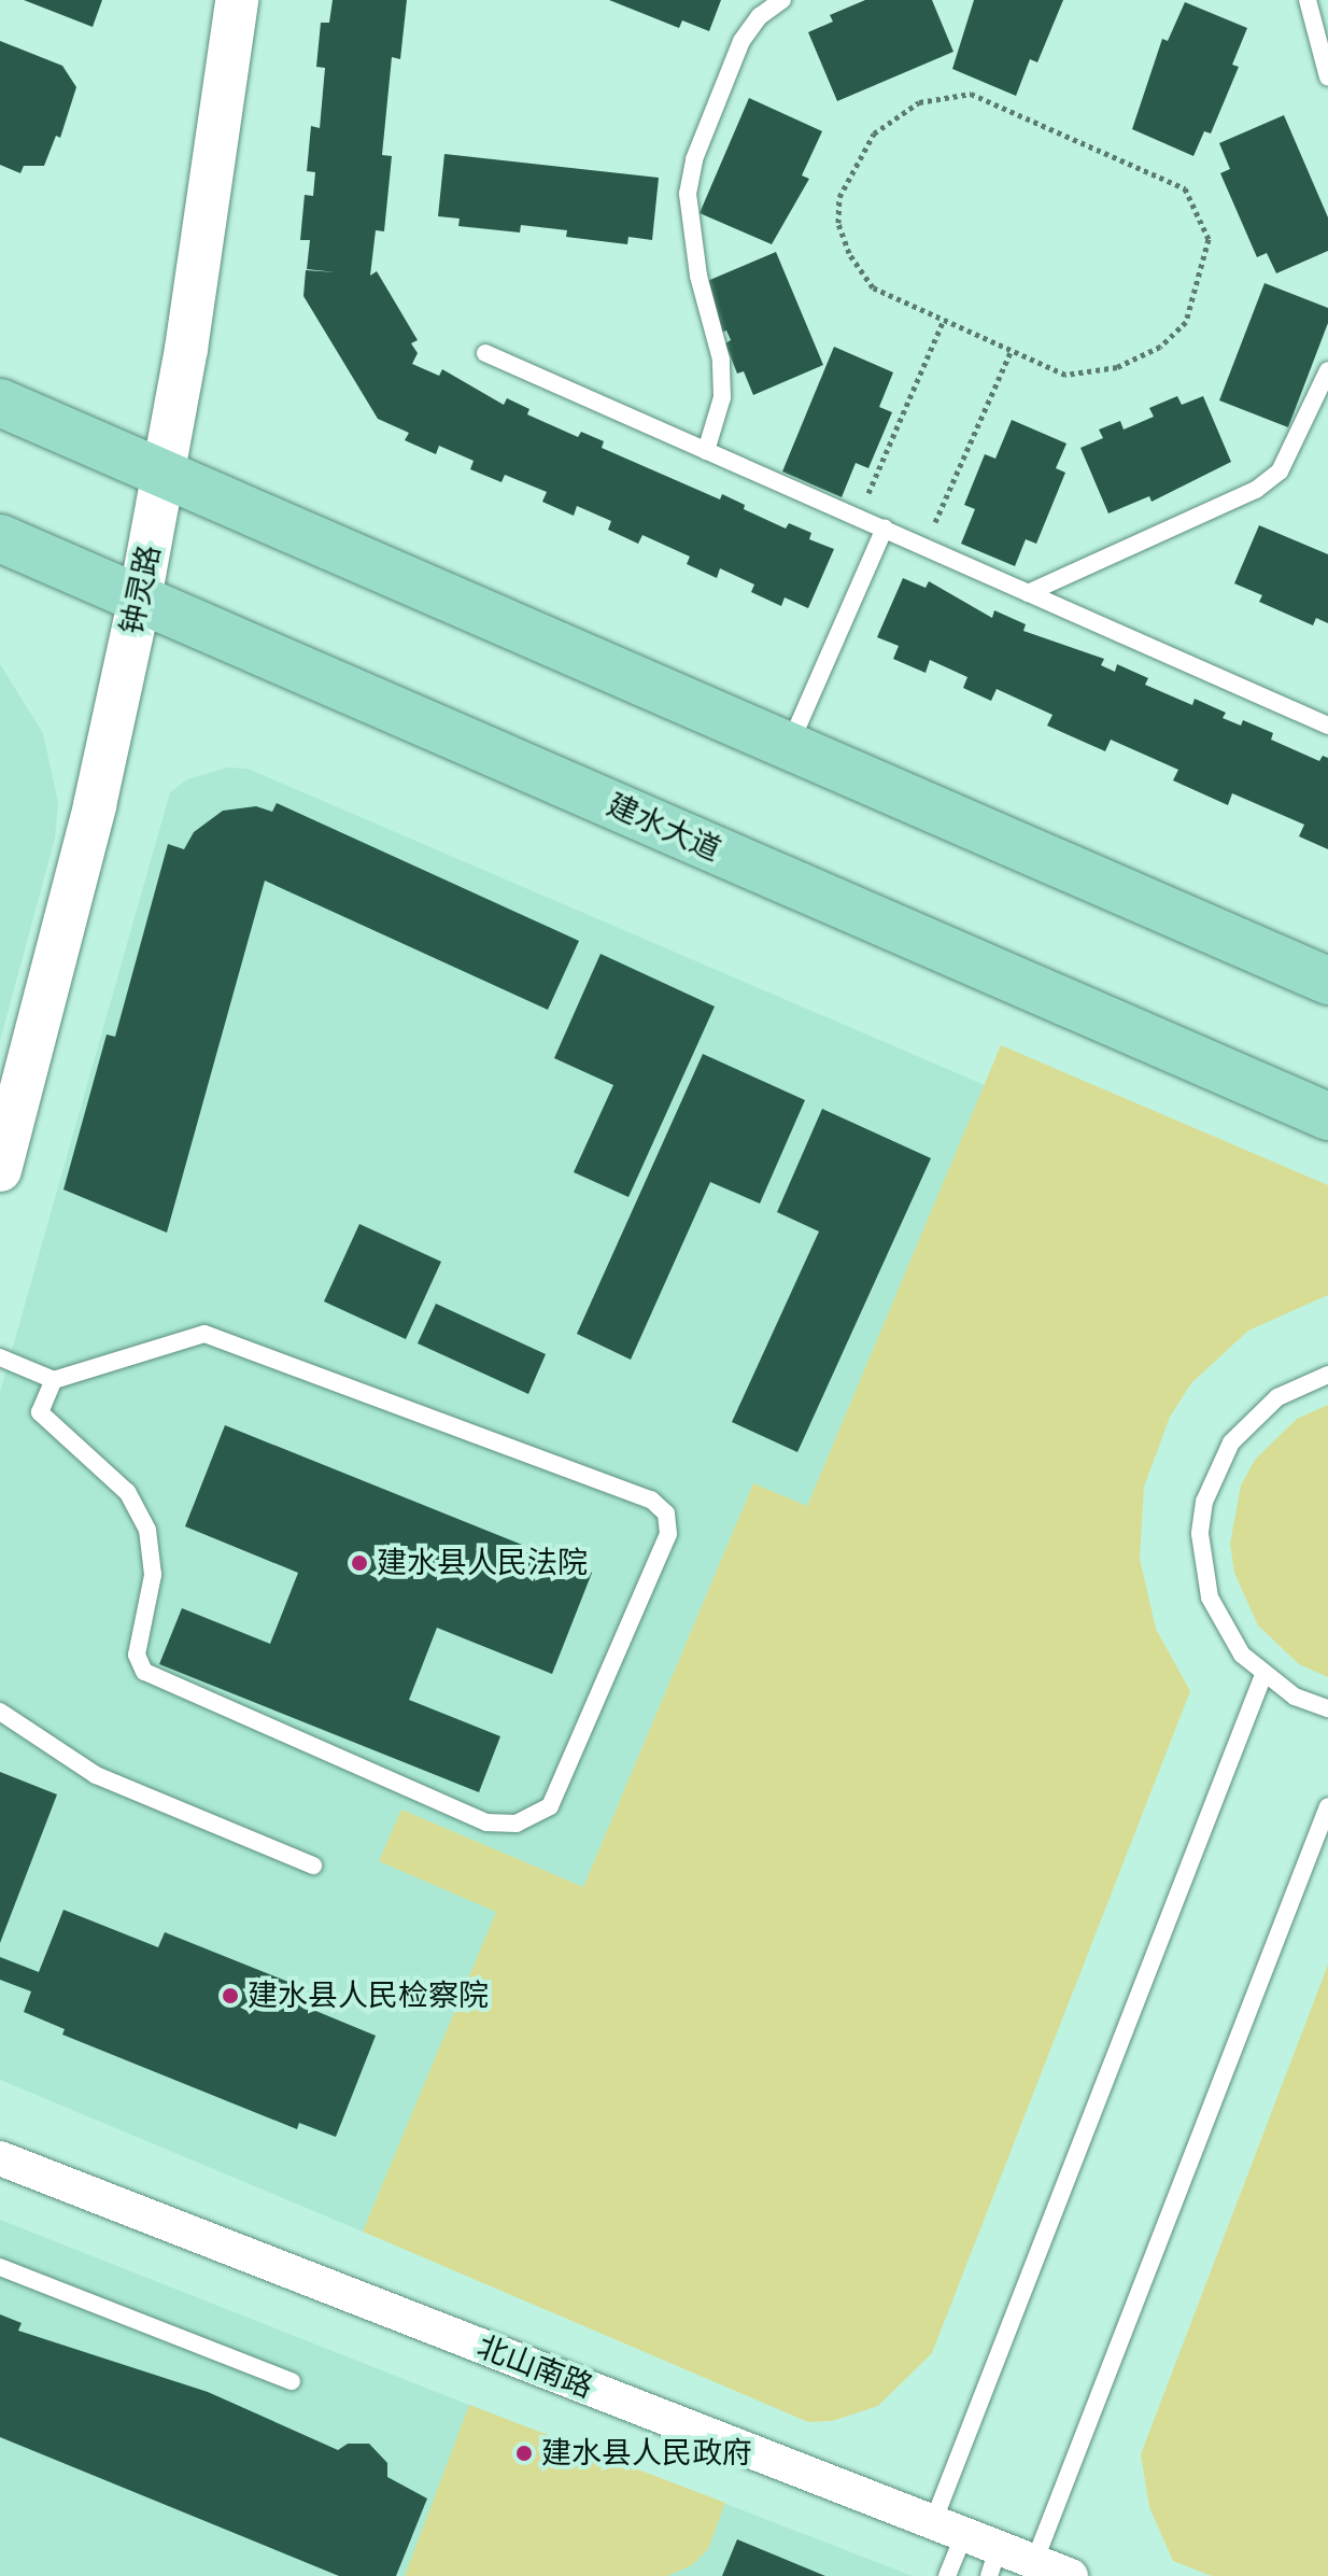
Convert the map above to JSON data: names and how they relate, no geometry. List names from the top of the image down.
{
  "streets": {
    "main road": ["建水大道"],
    "street": ["钟灵路", "北山南路"]
  },
  "crossings": [
    ["钟灵路", "建水大道"]
  ],
  "places": ["建水县人民法院", "建水县人民检察院", "建水县人民政府"]
}
